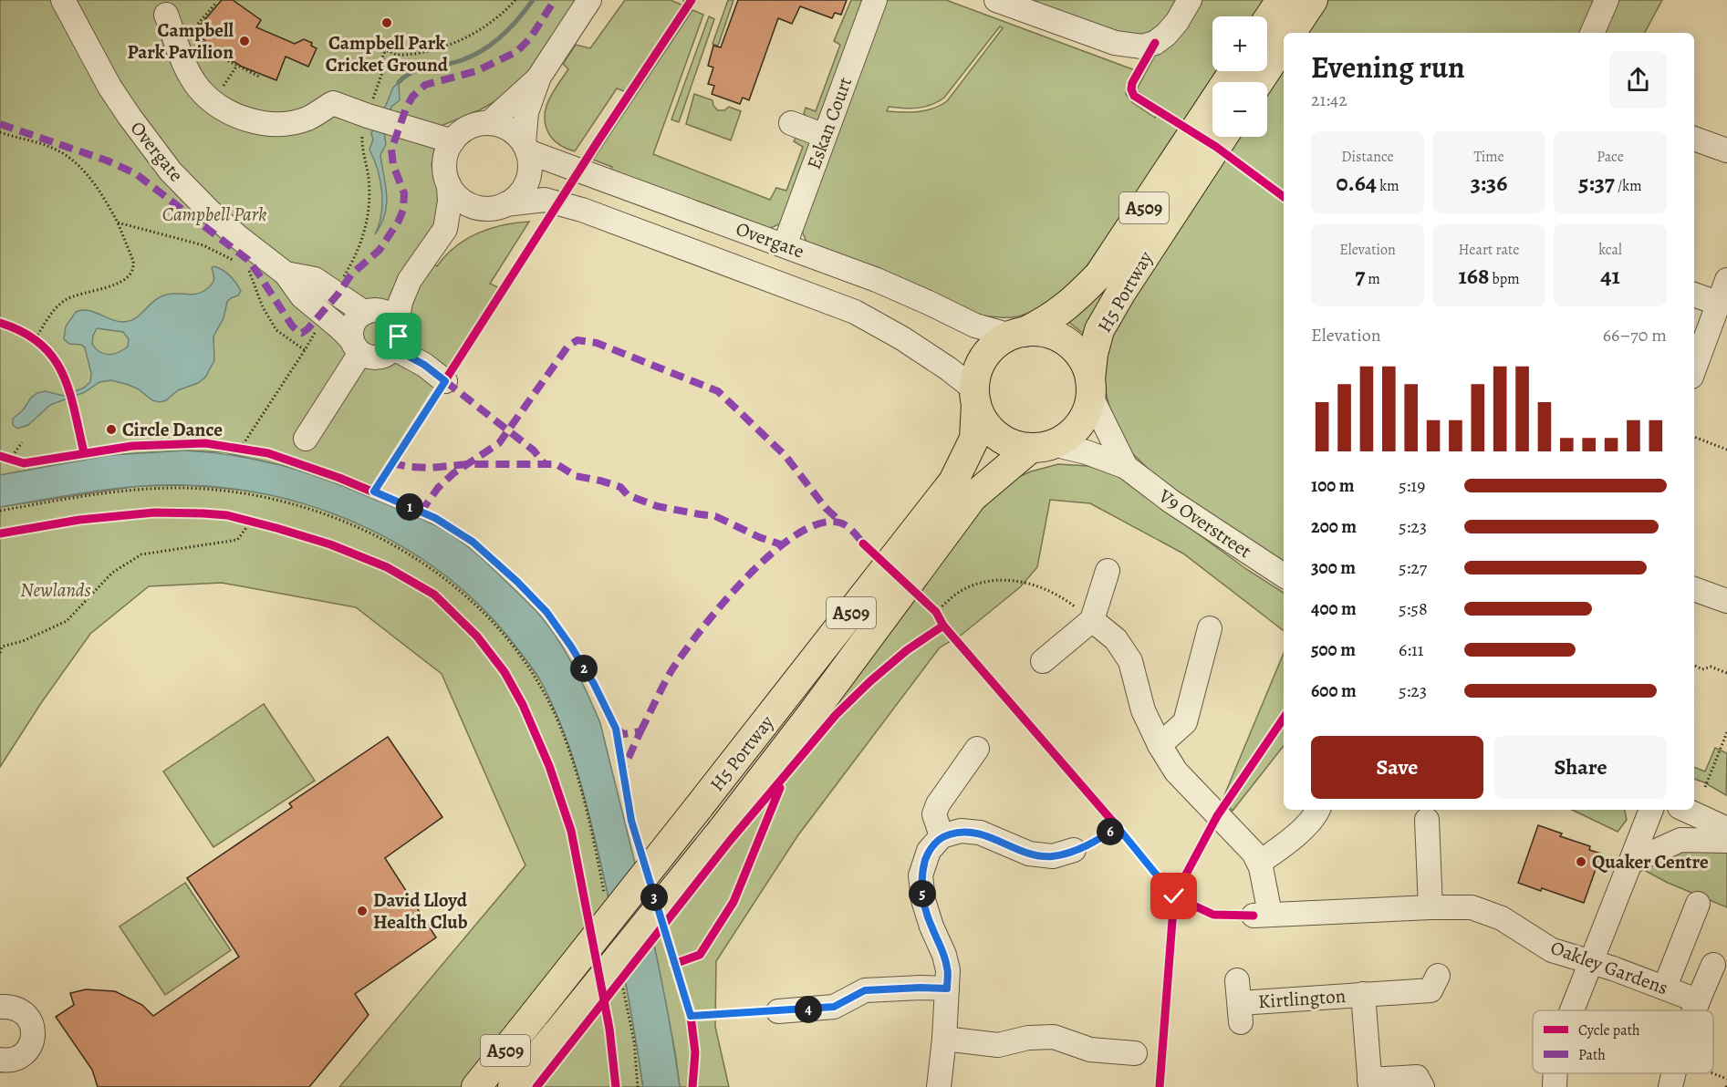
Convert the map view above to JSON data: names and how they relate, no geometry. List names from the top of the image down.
{
  "streets": {
    "main road": ["A509", "H5 Portway"],
    "street": [
      "Eskan Court",
      "Overgate",
      "V9 Overstreet",
      "Oakley Gardens",
      "Kirtlington"
    ]
  },
  "crossings": [
    ["Eskan Court", "Overgate"],
    ["Overgate", "A509"],
    ["Overgate", "H5 Portway"],
    ["Overgate", "V9 Overstreet"],
    ["A509", "H5 Portway"],
    ["A509", "V9 Overstreet"],
    ["H5 Portway", "V9 Overstreet"]
  ],
  "parks": ["Campbell Park", "Newlands"],
  "places": [
    "Campbell Park Cricket Ground",
    "Campbell Park Pavilion",
    "Circle Dance",
    "Quaker Centre",
    "David Lloyd Health Club"
  ],
  "legend": ["Cycle path", "Path"],
  "page": {
    "map_buttons": ["+", "−"],
    "heading": ["Evening run", "21:42"],
    "stats": [
      ["Distance", "0.64 km"],
      ["Time", "3:36"],
      ["Pace", "5:37 /km"],
      ["Elevation", "7 m"],
      ["Heart rate", "168 bpm"],
      ["kcal", "41"]
    ],
    "chart": ["Elevation", "66–70 m"],
    "list": [
      {
        "name": "100 m",
        "note": "5:19"
      },
      {
        "name": "200 m",
        "note": "5:23"
      },
      {
        "name": "300 m",
        "note": "5:27"
      },
      {
        "name": "400 m",
        "note": "5:58"
      },
      {
        "name": "500 m",
        "note": "6:11"
      },
      {
        "name": "600 m",
        "note": "5:23"
      }
    ],
    "pins": [
      "1",
      "2",
      "6",
      "5",
      "3",
      "4"
    ],
    "buttons": ["Save", "Share"]
  }
}
